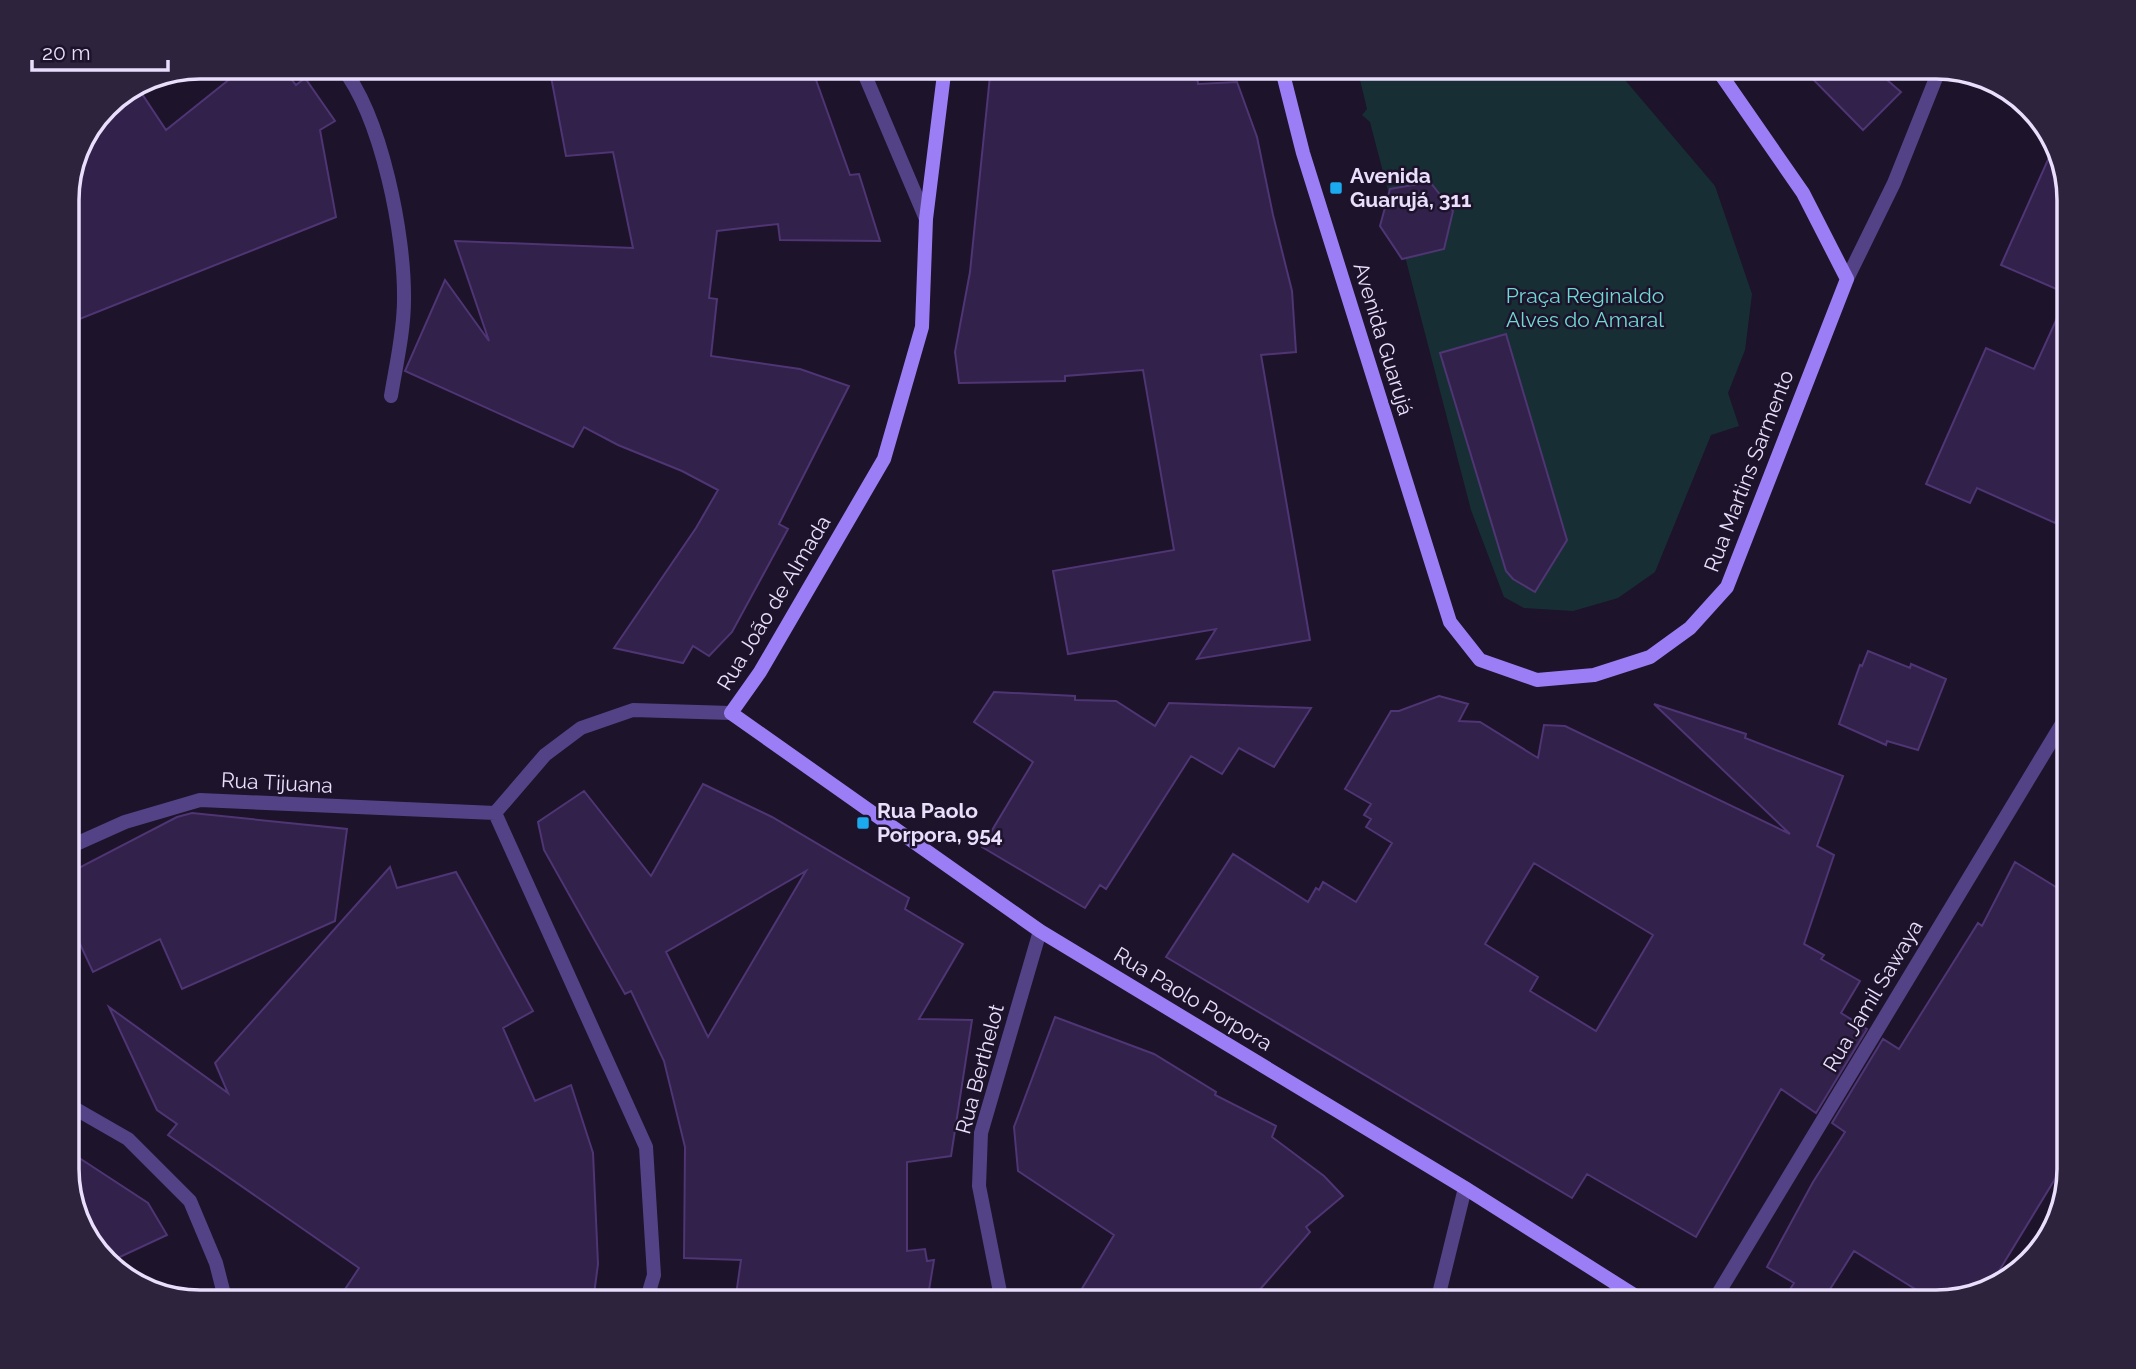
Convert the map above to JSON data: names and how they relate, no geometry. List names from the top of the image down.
{
  "streets": {
    "street": [
      "Avenida Guarujá",
      "Rua Martins Sarmento",
      "Rua João de Almada",
      "Rua Tijuana",
      "Rua Jamil Sawaya",
      "Rua Paolo Porpora",
      "Rua Berthelot"
    ]
  },
  "crossings": [
    ["Avenida Guarujá", "Rua Martins Sarmento"],
    ["Rua João de Almada", "Rua Tijuana"],
    ["Rua João de Almada", "Rua Paolo Porpora"],
    ["Rua Paolo Porpora", "Rua Berthelot"]
  ],
  "parks": ["Praça Reginaldo Alves do Amaral"],
  "places": {
    "transit": ["Avenida Guarujá, 311", "Rua Paolo Porpora, 954"]
  },
  "scale_bar": "20 m"
}
